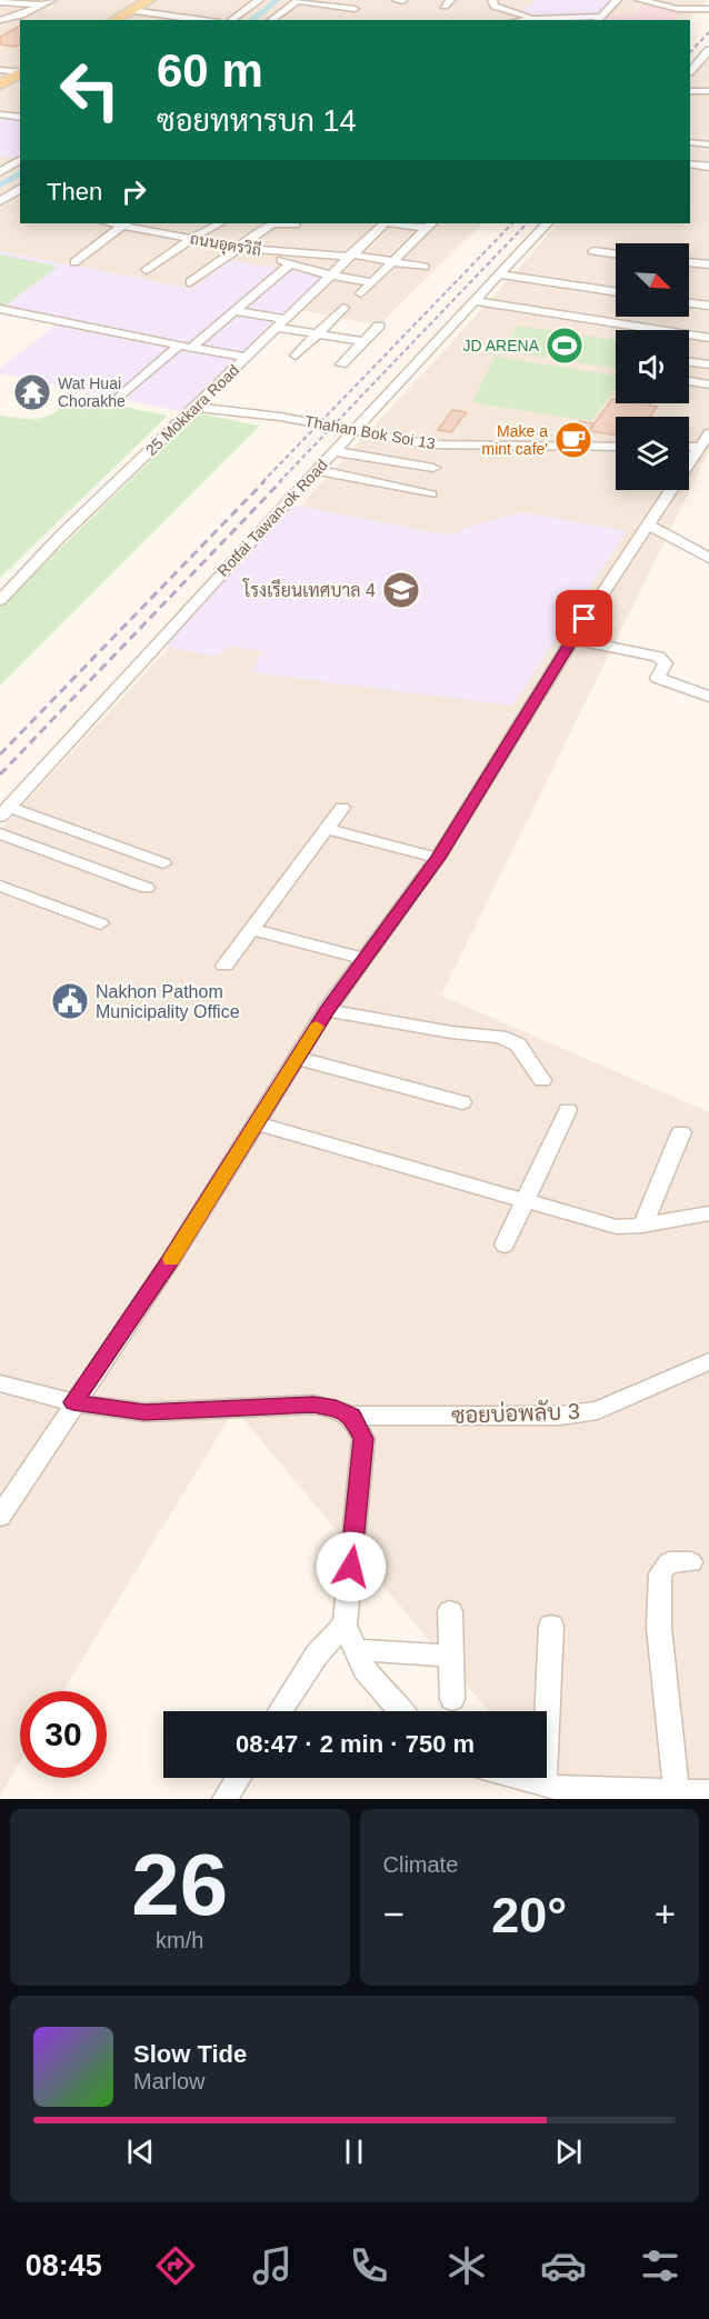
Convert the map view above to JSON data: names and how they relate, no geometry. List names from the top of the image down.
{
  "streets": {
    "street": [
      "ถนนอุดรวิถี",
      "25 Mokkara Road",
      "Thahan Bok Soi 13",
      "Rotfai Tawan-ok Road",
      "ซอยบ่อพลับ 3"
    ]
  },
  "crossings": [
    ["ถนนอุดรวิถี", "25 Mokkara Road"],
    ["25 Mokkara Road", "Thahan Bok Soi 13"],
    ["Thahan Bok Soi 13", "Rotfai Tawan-ok Road"]
  ],
  "places": {
    "sports": ["JD ARENA"],
    "temple": ["Wat Huai Chorakhe"],
    "cafe": ["Make a mint cafe'"],
    "school or university": ["โรงเรียนเทศบาล 4"],
    "public building": ["Nakhon Pathom Municipality Office"]
  },
  "north": "bottom right",
  "page": {
    "turn": ["60 m", "ซอยทหารบก 14"],
    "then": "Then",
    "limit": "30",
    "trip": "08:47 · 2 min · 750 m",
    "tile": [
      ["26", "km/h"],
      "Climate"
    ],
    "heat": ["−", "20°", "+"],
    "song": ["Slow Tide", "Marlow"],
    "tabs": "08:45"
  }
}
